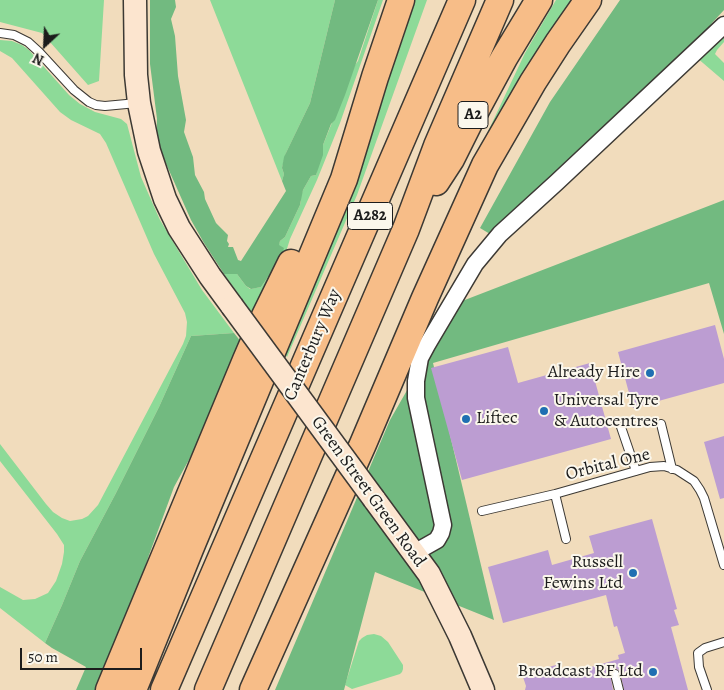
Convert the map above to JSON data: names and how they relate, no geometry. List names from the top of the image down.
{
  "streets": {
    "highway": ["A2", "A282", "Canterbury Way"],
    "main road": ["Green Street Green Road"],
    "lane": ["Orbital One"]
  },
  "crossings": [
    ["A2", "A282"]
  ],
  "places": [
    "Already Hire",
    "Universal Tyre & Autocentres",
    "Liftec",
    "Russell Fewins Ltd",
    "Broadcast RF Ltd"
  ],
  "scale_bar": "50 m",
  "north": "bottom left"
}
